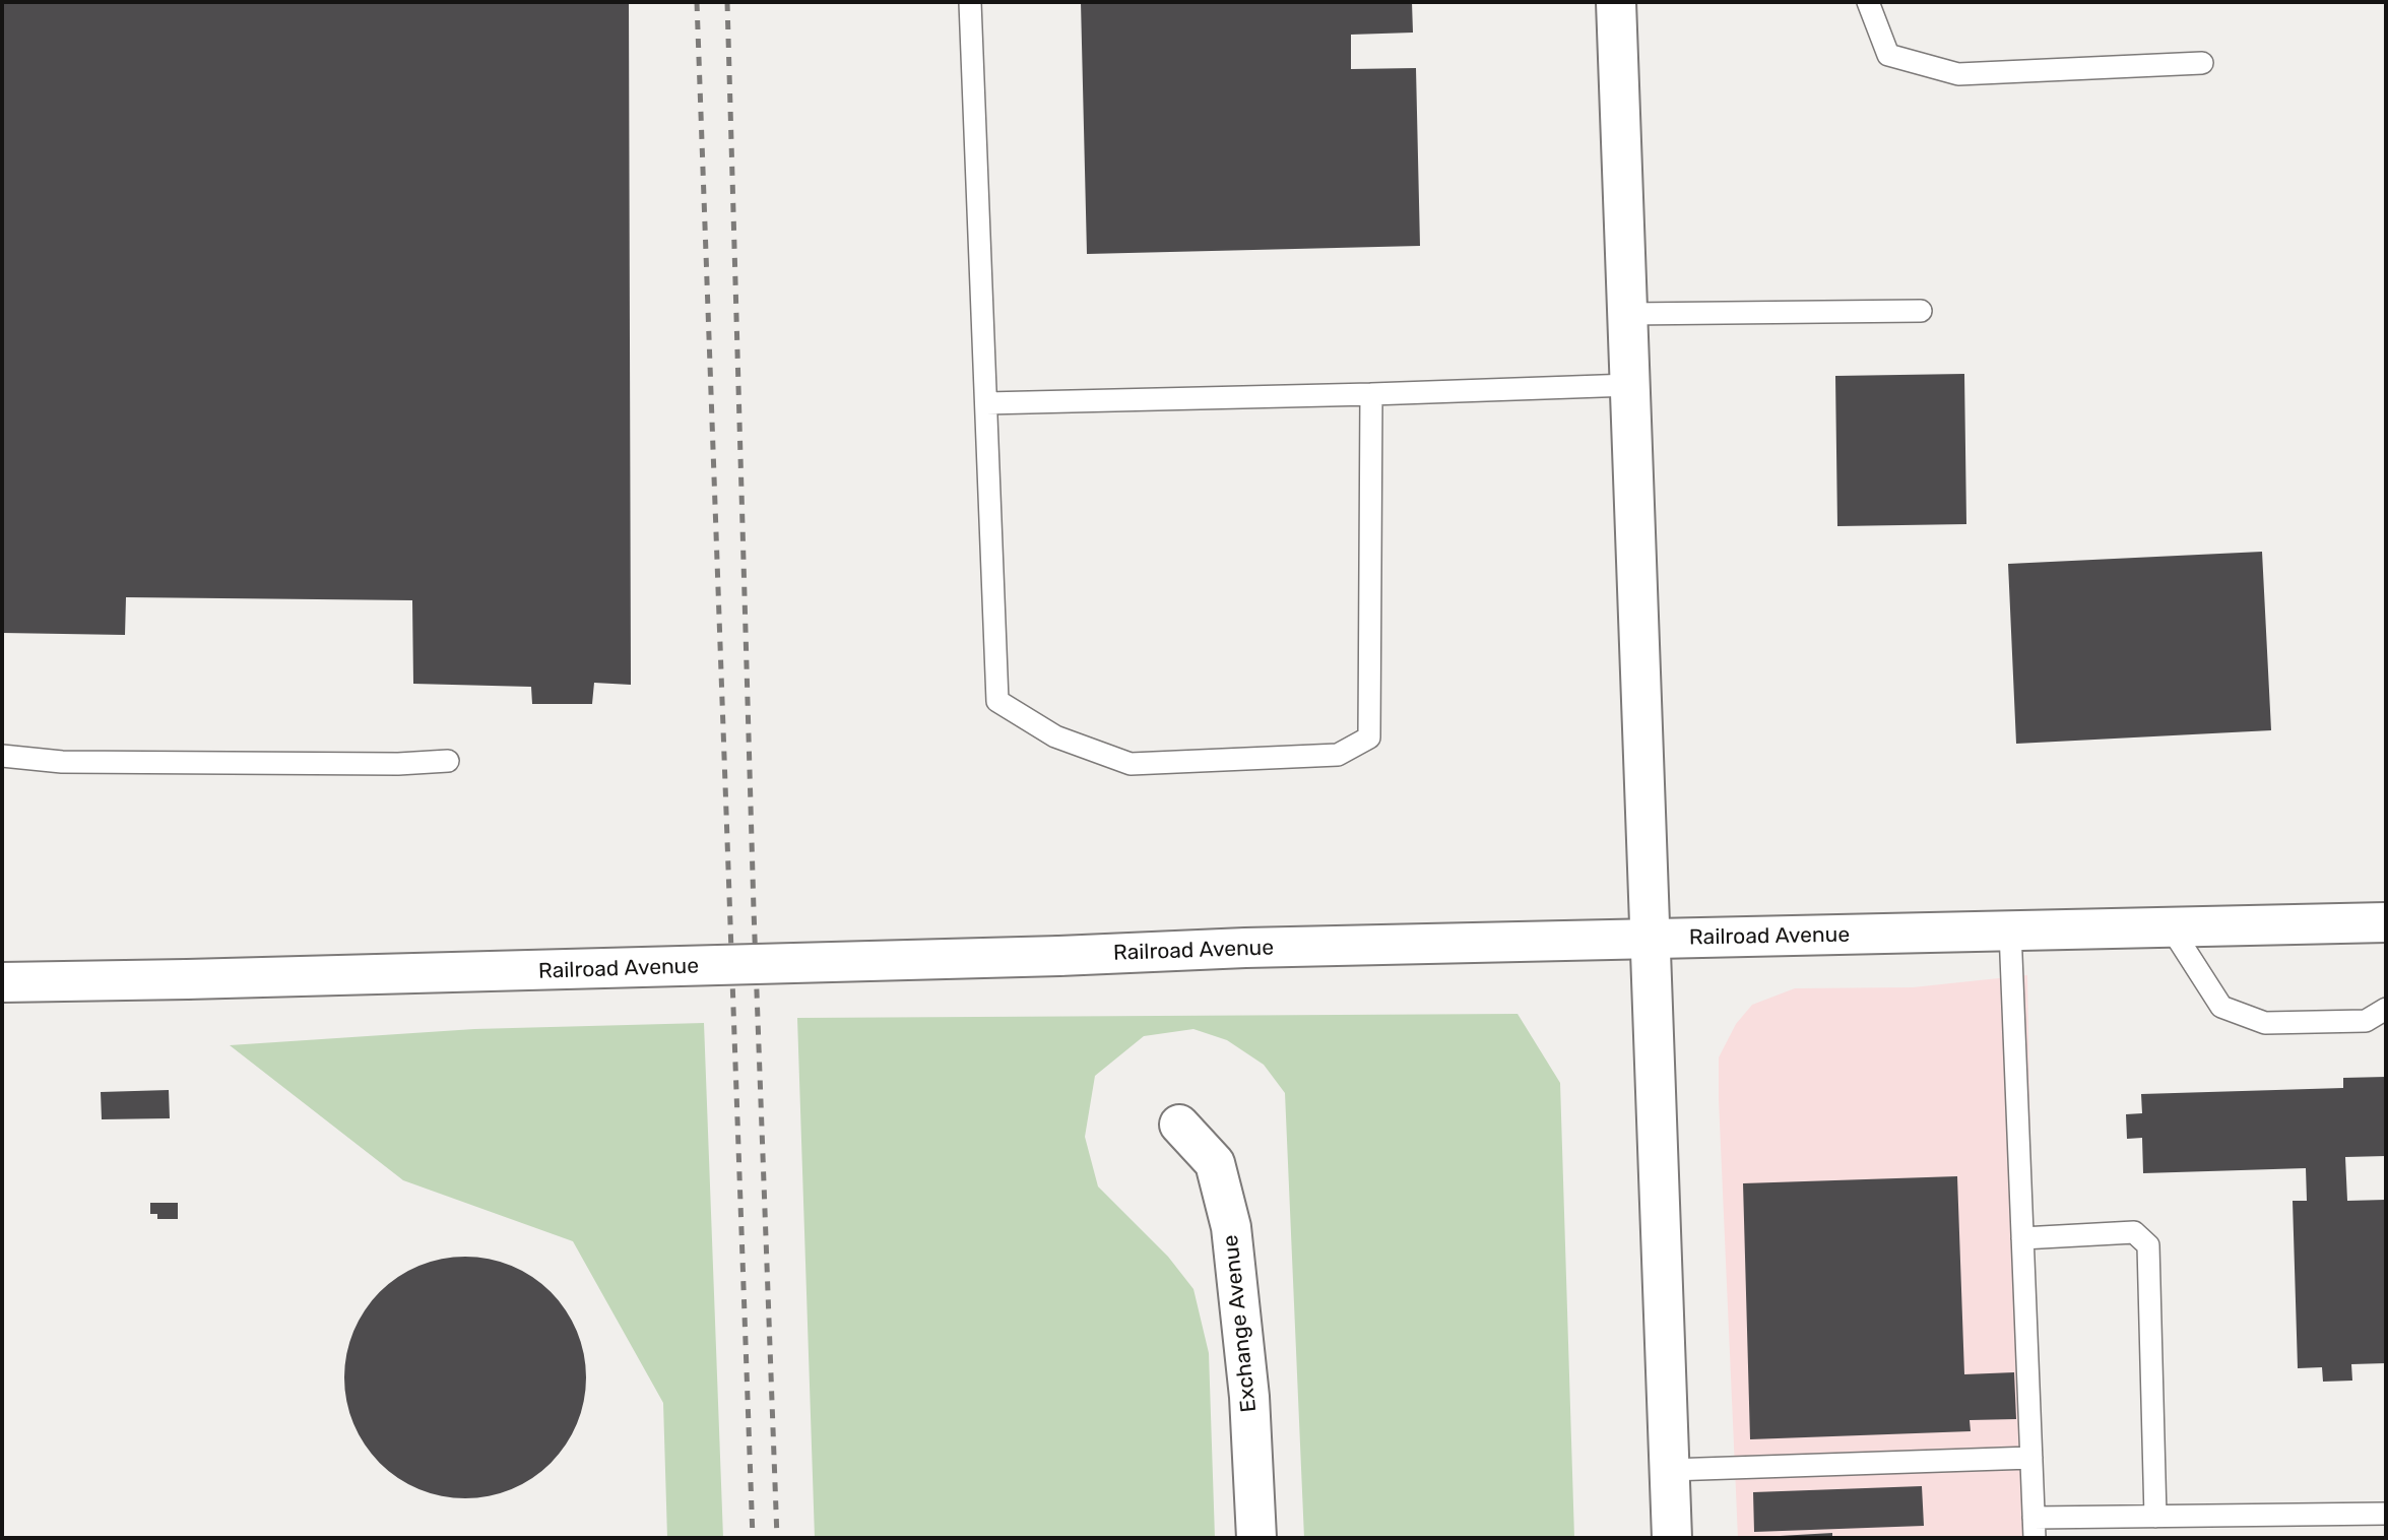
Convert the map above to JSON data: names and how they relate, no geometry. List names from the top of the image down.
{
  "streets": {
    "street": ["Railroad Avenue", "Exchange Avenue"]
  }
}
